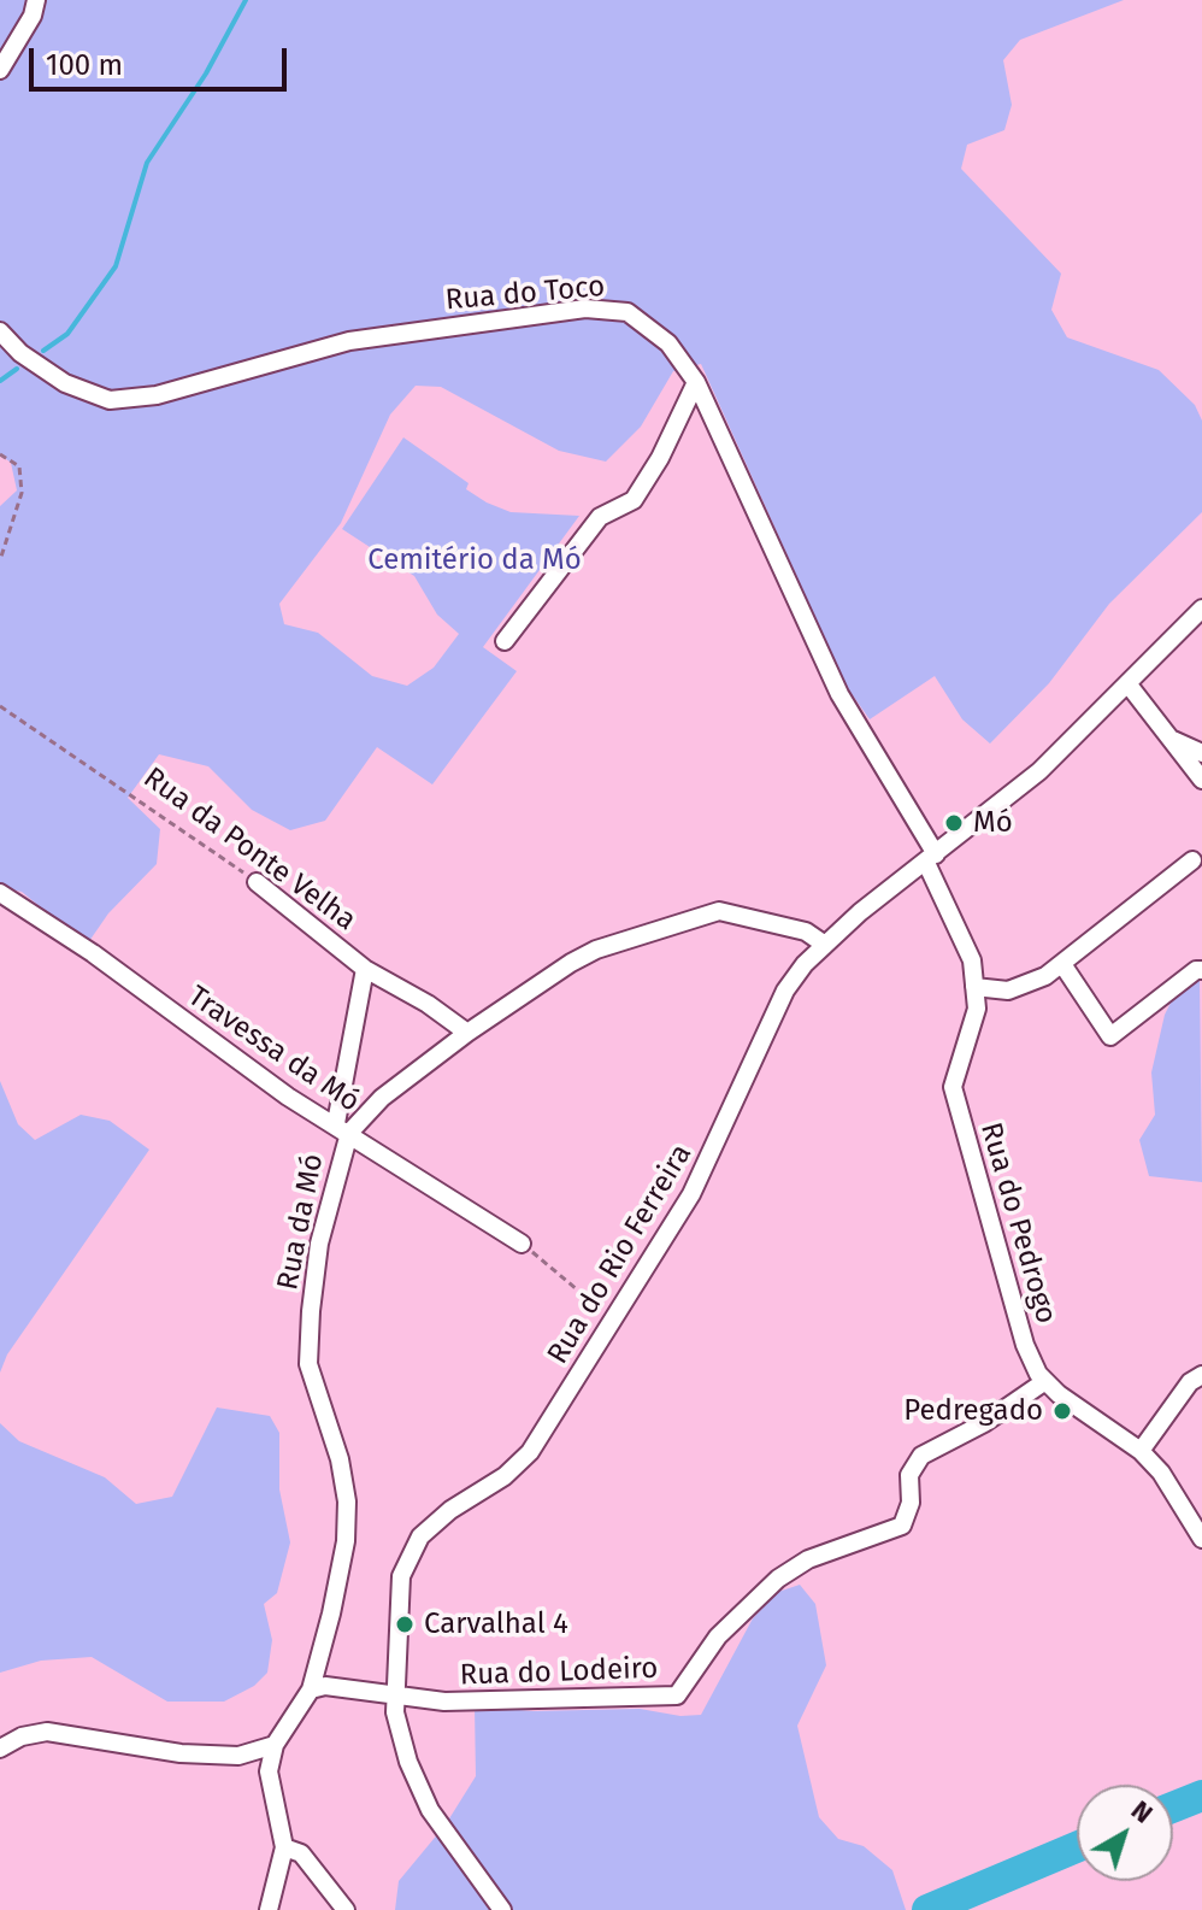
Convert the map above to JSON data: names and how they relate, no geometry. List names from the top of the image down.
{
  "streets": {
    "street": [
      "Rua do Toco",
      "Rua da Ponte Velha",
      "Travessa da Mó",
      "Rua da Mó",
      "Rua do Pedrogo",
      "Rua do Rio Ferreira",
      "Rua do Lodeiro"
    ]
  },
  "crossings": [
    ["Rua do Toco", "Rua do Pedrogo"],
    ["Rua do Toco", "Rua do Rio Ferreira"],
    ["Rua da Ponte Velha", "Rua da Mó"],
    ["Travessa da Mó", "Rua da Mó"],
    ["Rua da Mó", "Rua do Rio Ferreira"],
    ["Rua do Pedrogo", "Rua do Rio Ferreira"],
    ["Rua do Pedrogo", "Rua do Lodeiro"],
    ["Rua do Rio Ferreira", "Rua do Lodeiro"]
  ],
  "parks": ["Cemitério da Mó"],
  "places": ["Mó", "Pedregado", "Carvalhal 4"],
  "scale_bar": "100 m",
  "north": "top right"
}
